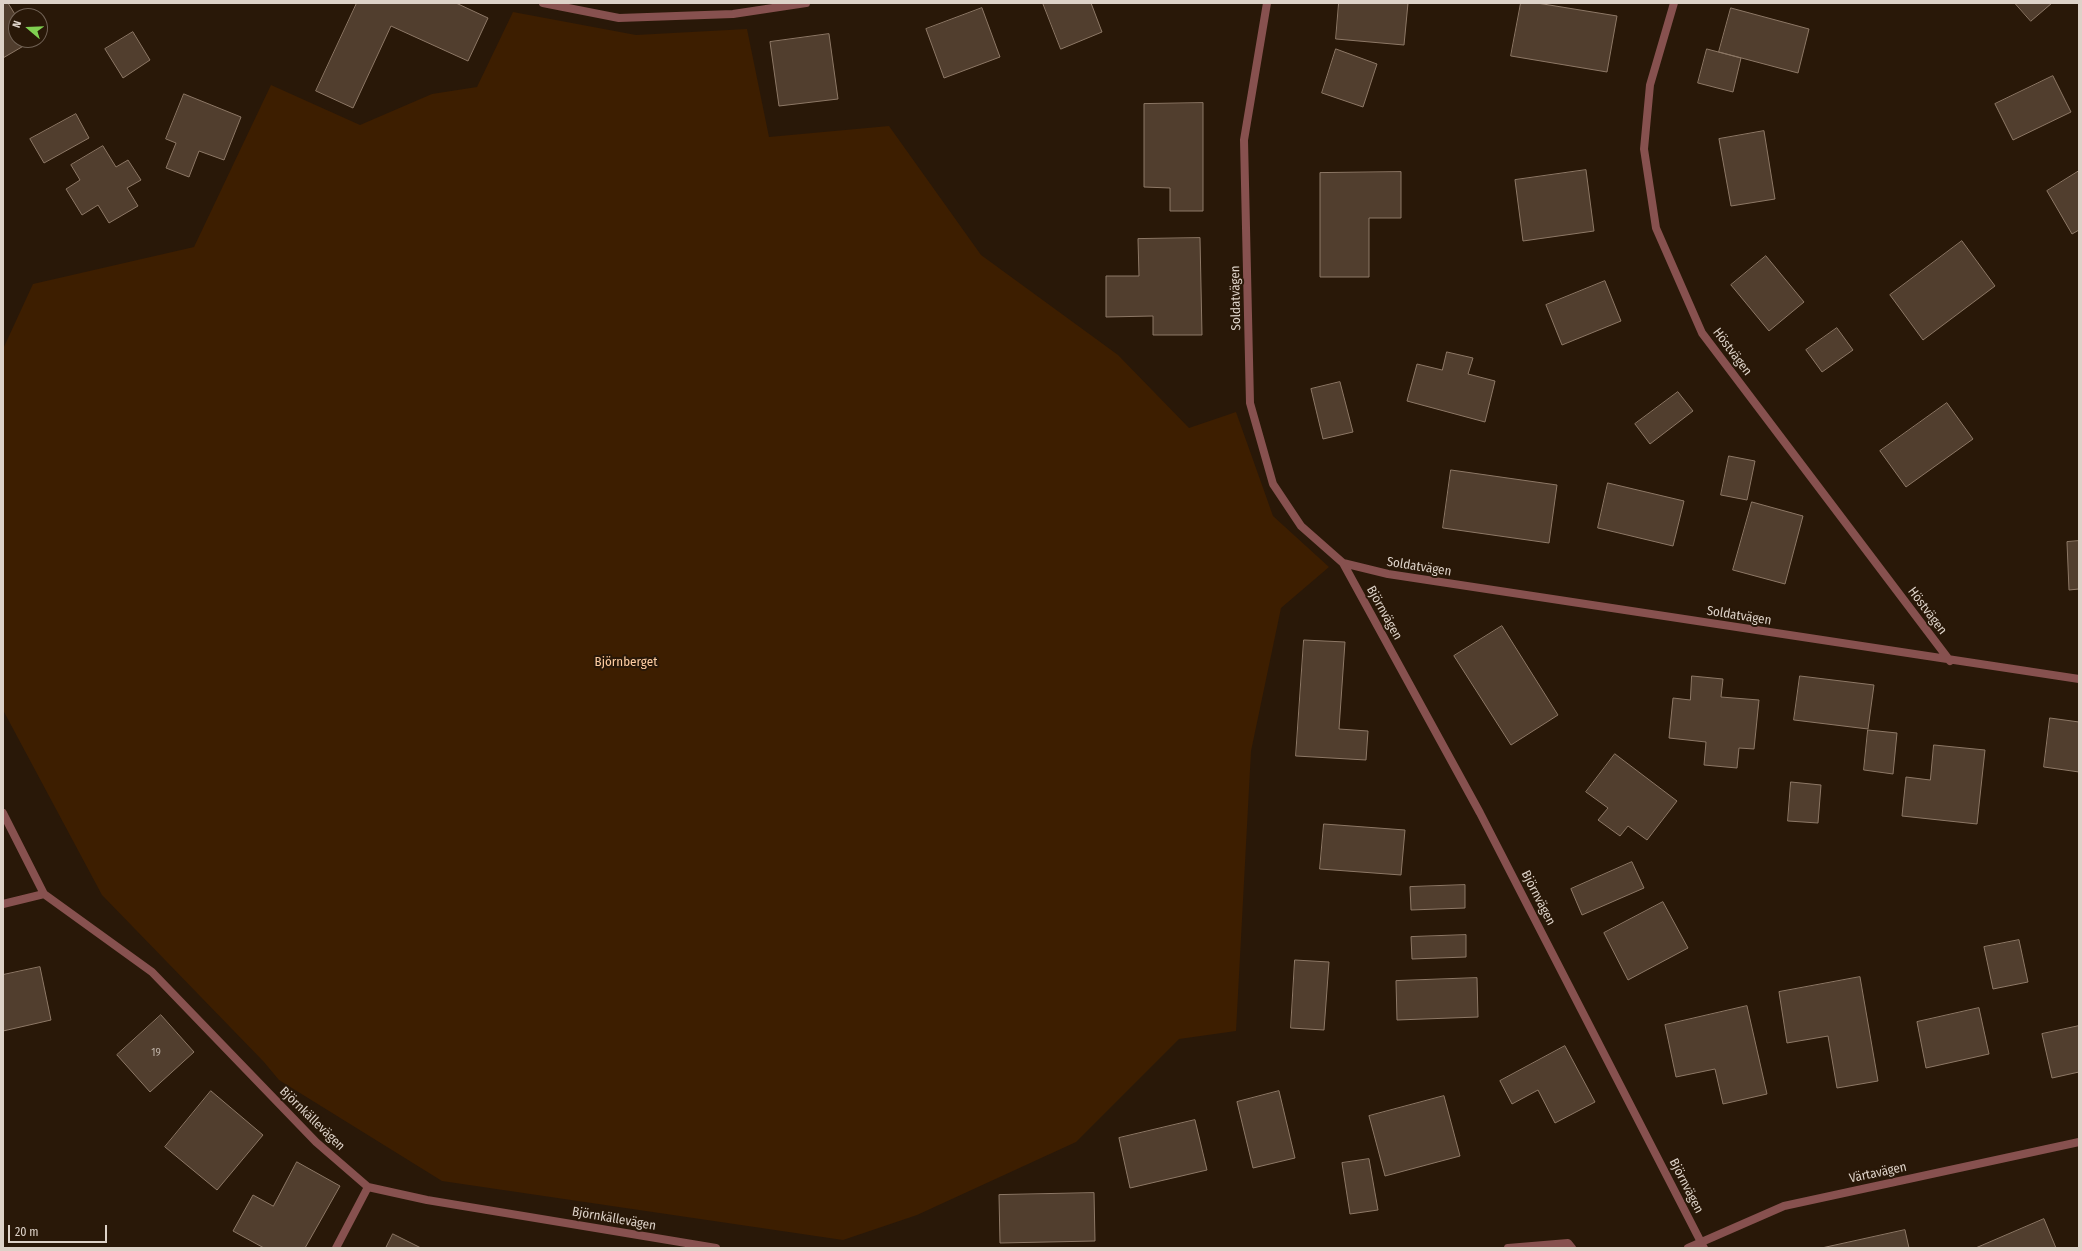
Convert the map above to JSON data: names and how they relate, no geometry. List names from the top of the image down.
{
  "streets": {
    "street": [
      "Soldatvägen",
      "Höstvägen",
      "Björnvägen",
      "Björnkällevägen",
      "Värtavägen"
    ]
  },
  "crossings": [
    ["Soldatvägen", "Höstvägen"],
    ["Soldatvägen", "Björnvägen"],
    ["Björnvägen", "Värtavägen"]
  ],
  "parks": ["Björnberget"],
  "house_numbers": ["19"],
  "scale_bar": "20 m",
  "north": "left"
}
